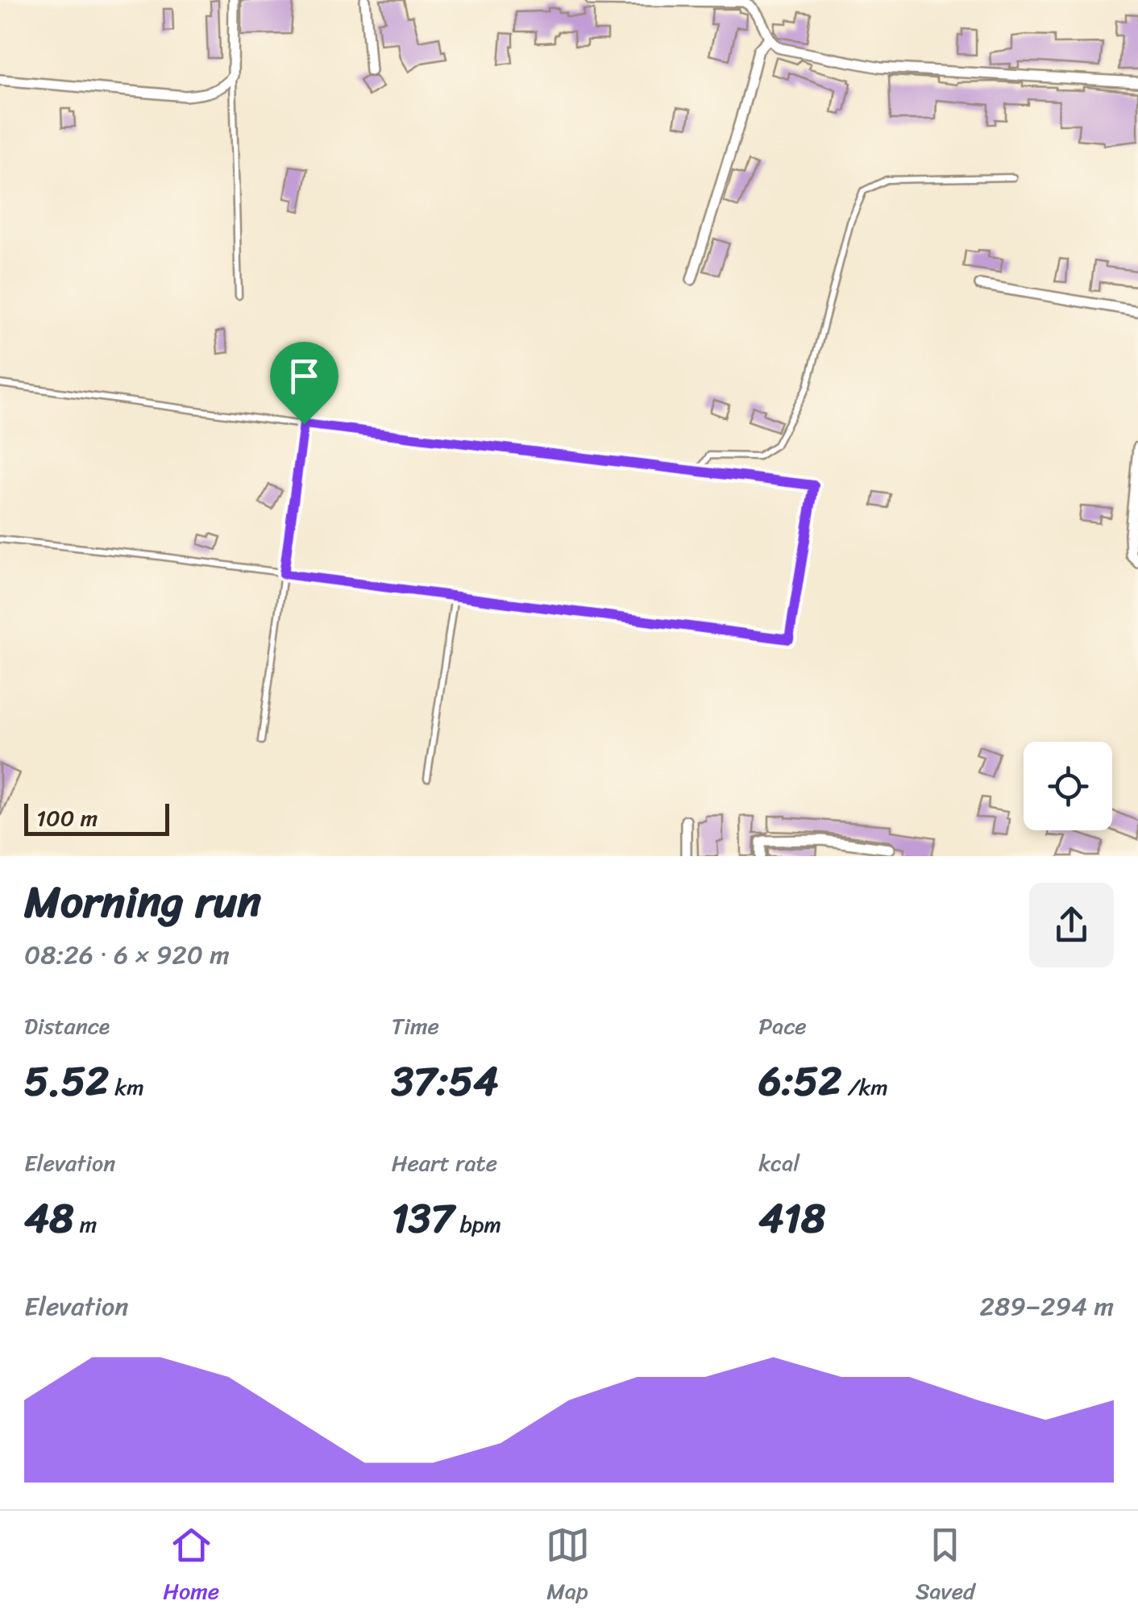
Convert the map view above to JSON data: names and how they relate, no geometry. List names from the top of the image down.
{
  "scale_bar": "100 m",
  "page": {
    "scale": "100 m",
    "heading": ["Morning run", "08:26 · 6 × 920 m"],
    "stats": [
      ["Distance", "5.52 km"],
      ["Time", "37:54"],
      ["Pace", "6:52 /km"],
      ["Elevation", "48 m"],
      ["Heart rate", "137 bpm"],
      ["kcal", "418"]
    ],
    "chart": ["Elevation", "289–294 m"],
    "tabs": ["Home", "Map", "Saved"]
  }
}
